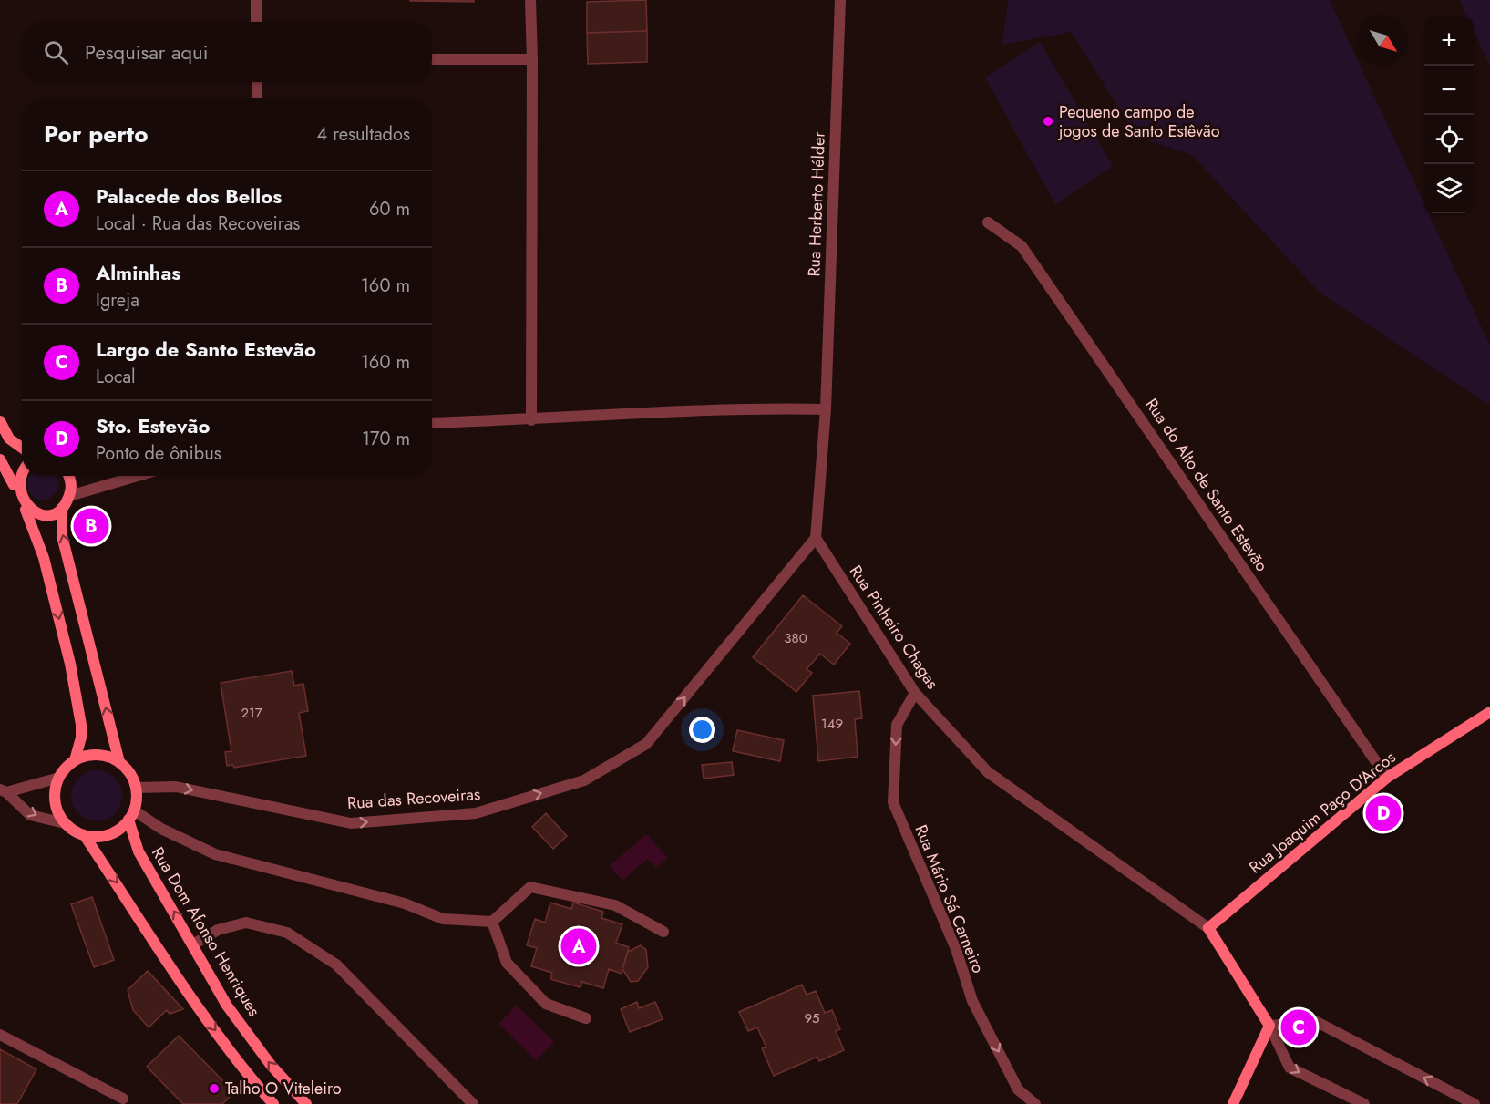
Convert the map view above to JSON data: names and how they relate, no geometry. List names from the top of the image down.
{
  "streets": {
    "main road": ["Rua Joaquim Paço D'Arcos", "Rua Dom Afonso Henriques"],
    "street": [
      "Rua Herberto Hélder",
      "Rua do Alto de Santo Estevão",
      "Rua Pinheiro Chagas",
      "Rua das Recoveiras",
      "Rua Mário Sá Carneiro"
    ]
  },
  "crossings": [
    ["Rua do Alto de Santo Estevão", "Rua Joaquim Paço D'Arcos"],
    ["Rua Pinheiro Chagas", "Rua das Recoveiras"],
    ["Rua Pinheiro Chagas", "Rua Joaquim Paço D'Arcos"],
    ["Rua Pinheiro Chagas", "Rua Mário Sá Carneiro"],
    ["Rua das Recoveiras", "Rua Dom Afonso Henriques"]
  ],
  "one_way": ["Rua das Recoveiras", "Rua Mário Sá Carneiro"],
  "places": ["Pequeno campo de jogos de Santo Estêvão", "Talho O Viteleiro"],
  "house_numbers": [
    "380",
    "217",
    "149",
    "95"
  ],
  "north": "bottom right",
  "page": {
    "map_buttons": ["+", "−"],
    "search": "Pesquisar aqui",
    "heading": ["Por perto", "4 resultados"],
    "list": [
      {
        "mark": "A",
        "name": "Palacede dos Bellos",
        "note": "Local · Rua das Recoveiras",
        "value": "60 m"
      },
      {
        "mark": "B",
        "name": "Alminhas",
        "note": "Igreja",
        "value": "160 m"
      },
      {
        "mark": "C",
        "name": "Largo de Santo Estevão",
        "note": "Local",
        "value": "160 m"
      },
      {
        "mark": "D",
        "name": "Sto. Estevão",
        "note": "Ponto de ônibus",
        "value": "170 m"
      }
    ],
    "pins": [
      "B",
      "D",
      "A",
      "C"
    ]
  }
}
